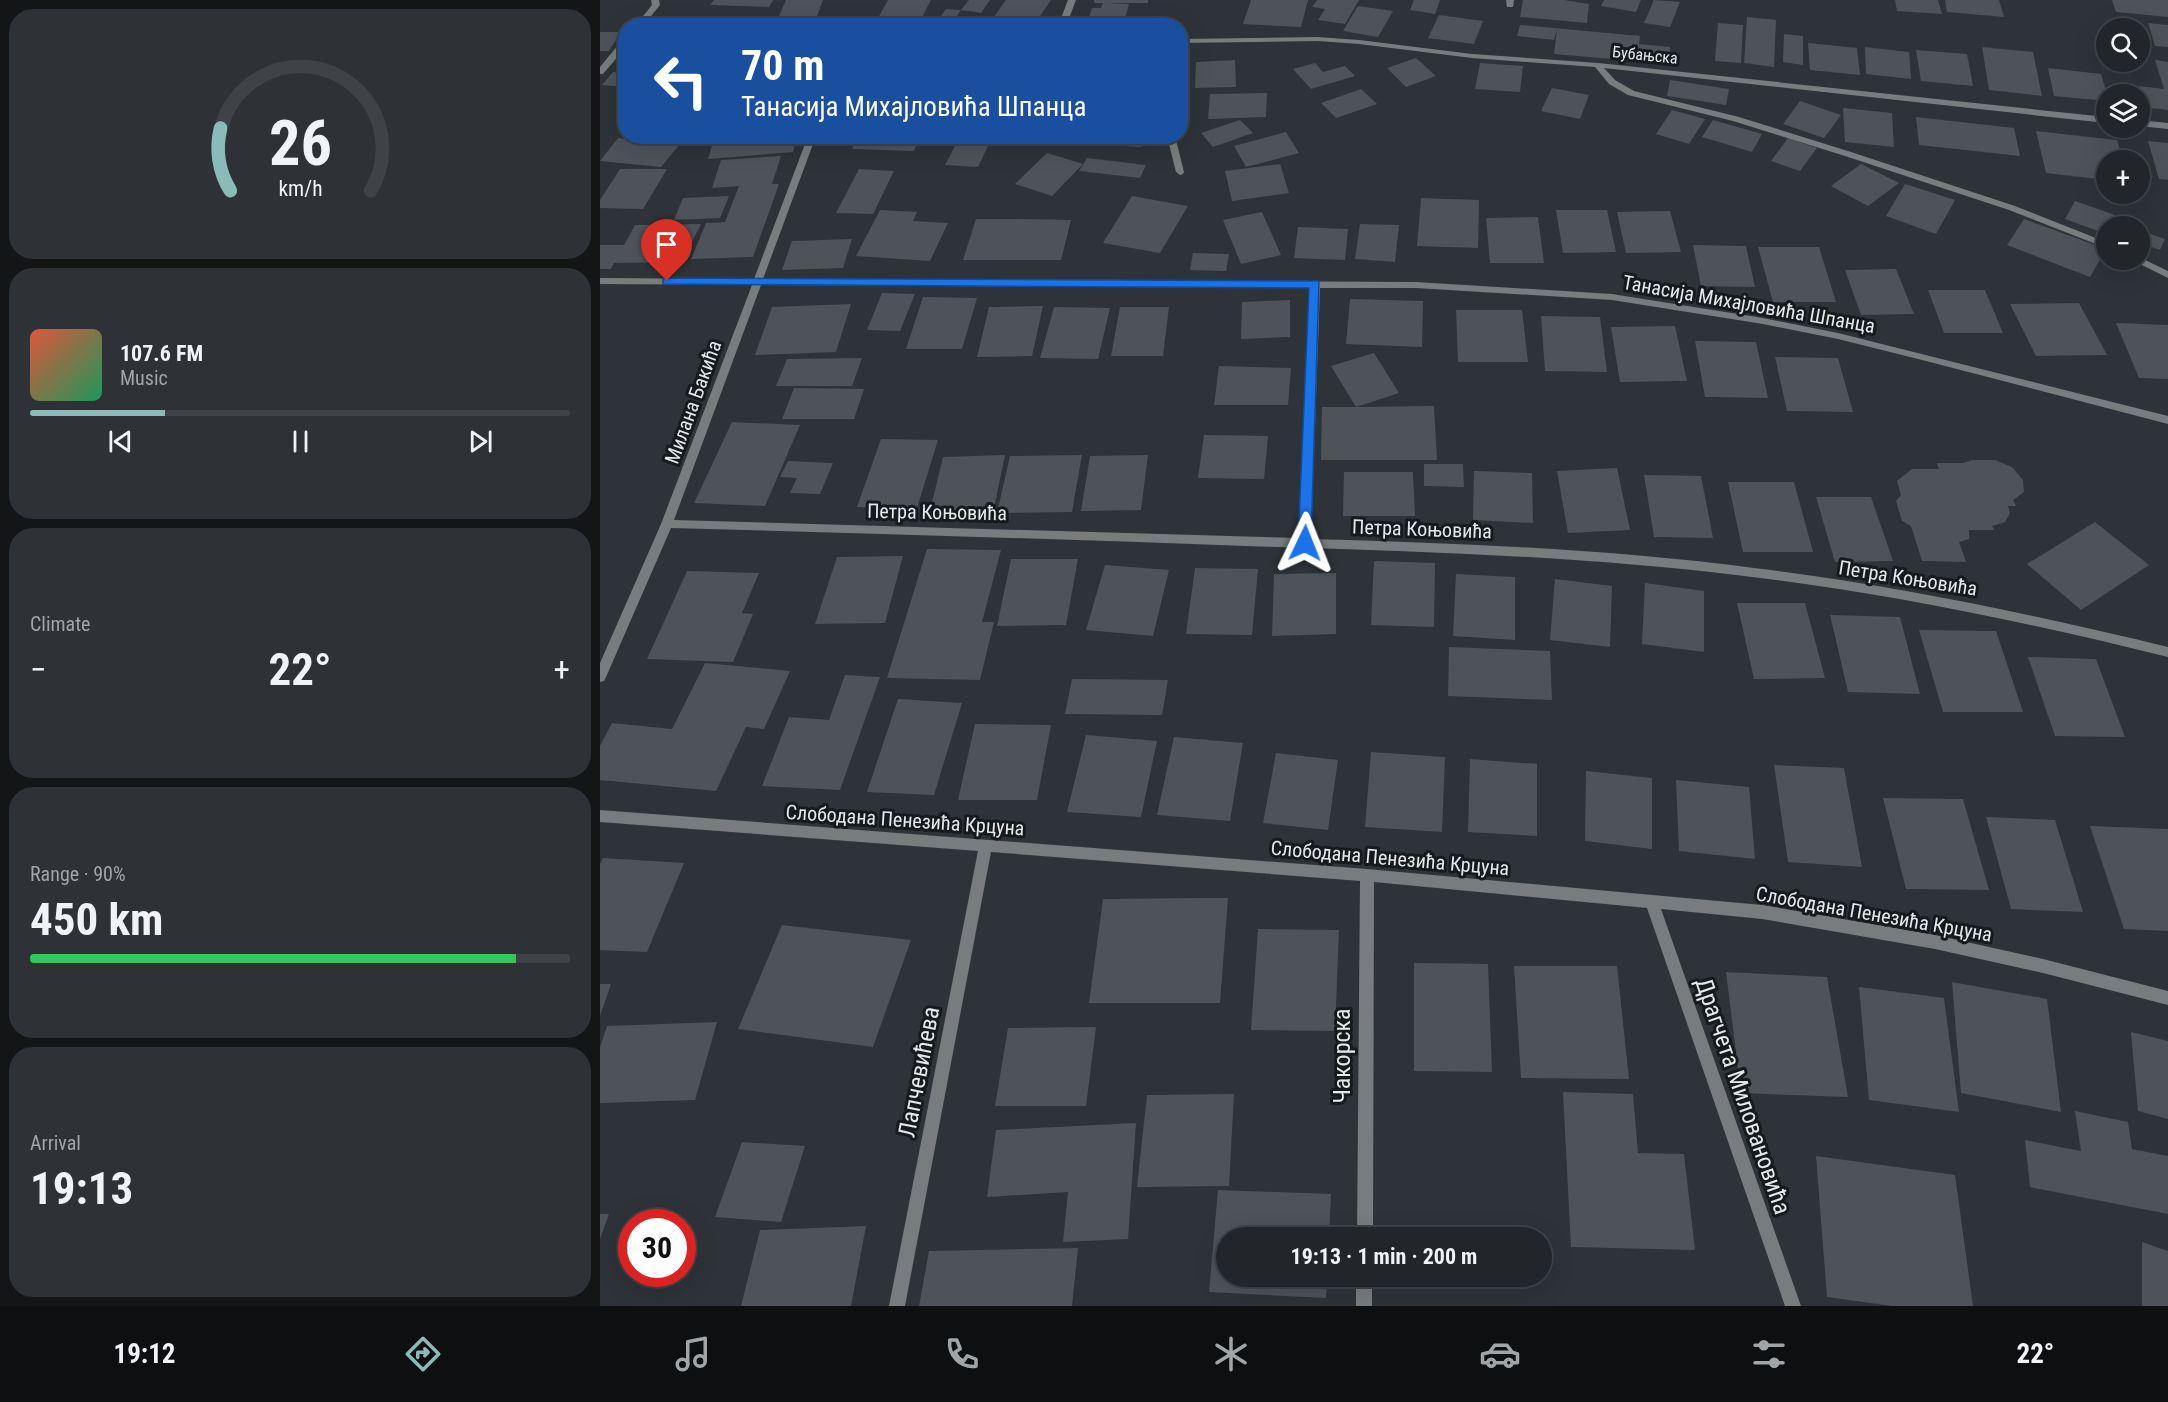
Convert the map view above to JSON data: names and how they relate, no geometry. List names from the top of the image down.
{
  "streets": {
    "street": [
      "Бубањска",
      "Танасија Михајловића Шпанца",
      "Милана Бакића",
      "Петра Коњовића",
      "Слободана Пенезића Крцуна",
      "Чакорска",
      "Лапчевићева",
      "Драгчета Миловановића"
    ]
  },
  "crossings": [
    ["Танасија Михајловића Шпанца", "Милана Бакића"],
    ["Милана Бакића", "Петра Коњовића"],
    ["Слободана Пенезића Крцуна", "Чакорска"],
    ["Слободана Пенезића Крцуна", "Лапчевићева"],
    ["Слободана Пенезића Крцуна", "Драгчета Миловановића"]
  ],
  "page": {
    "map_buttons": ["+", "−"],
    "turn": ["70 m", "Танасија Михајловића Шпанца"],
    "song": ["107.6 FM", "Music"],
    "tile": [
      "Climate",
      ["Range · 90%", "450 km"],
      ["Arrival", "19:13"]
    ],
    "heat": ["−", "22°", "+"],
    "limit": "30",
    "trip": "19:13 · 1 min · 200 m",
    "tabs": ["19:12", "22°"],
    "gauge": ["26", "km/h"]
  }
}
